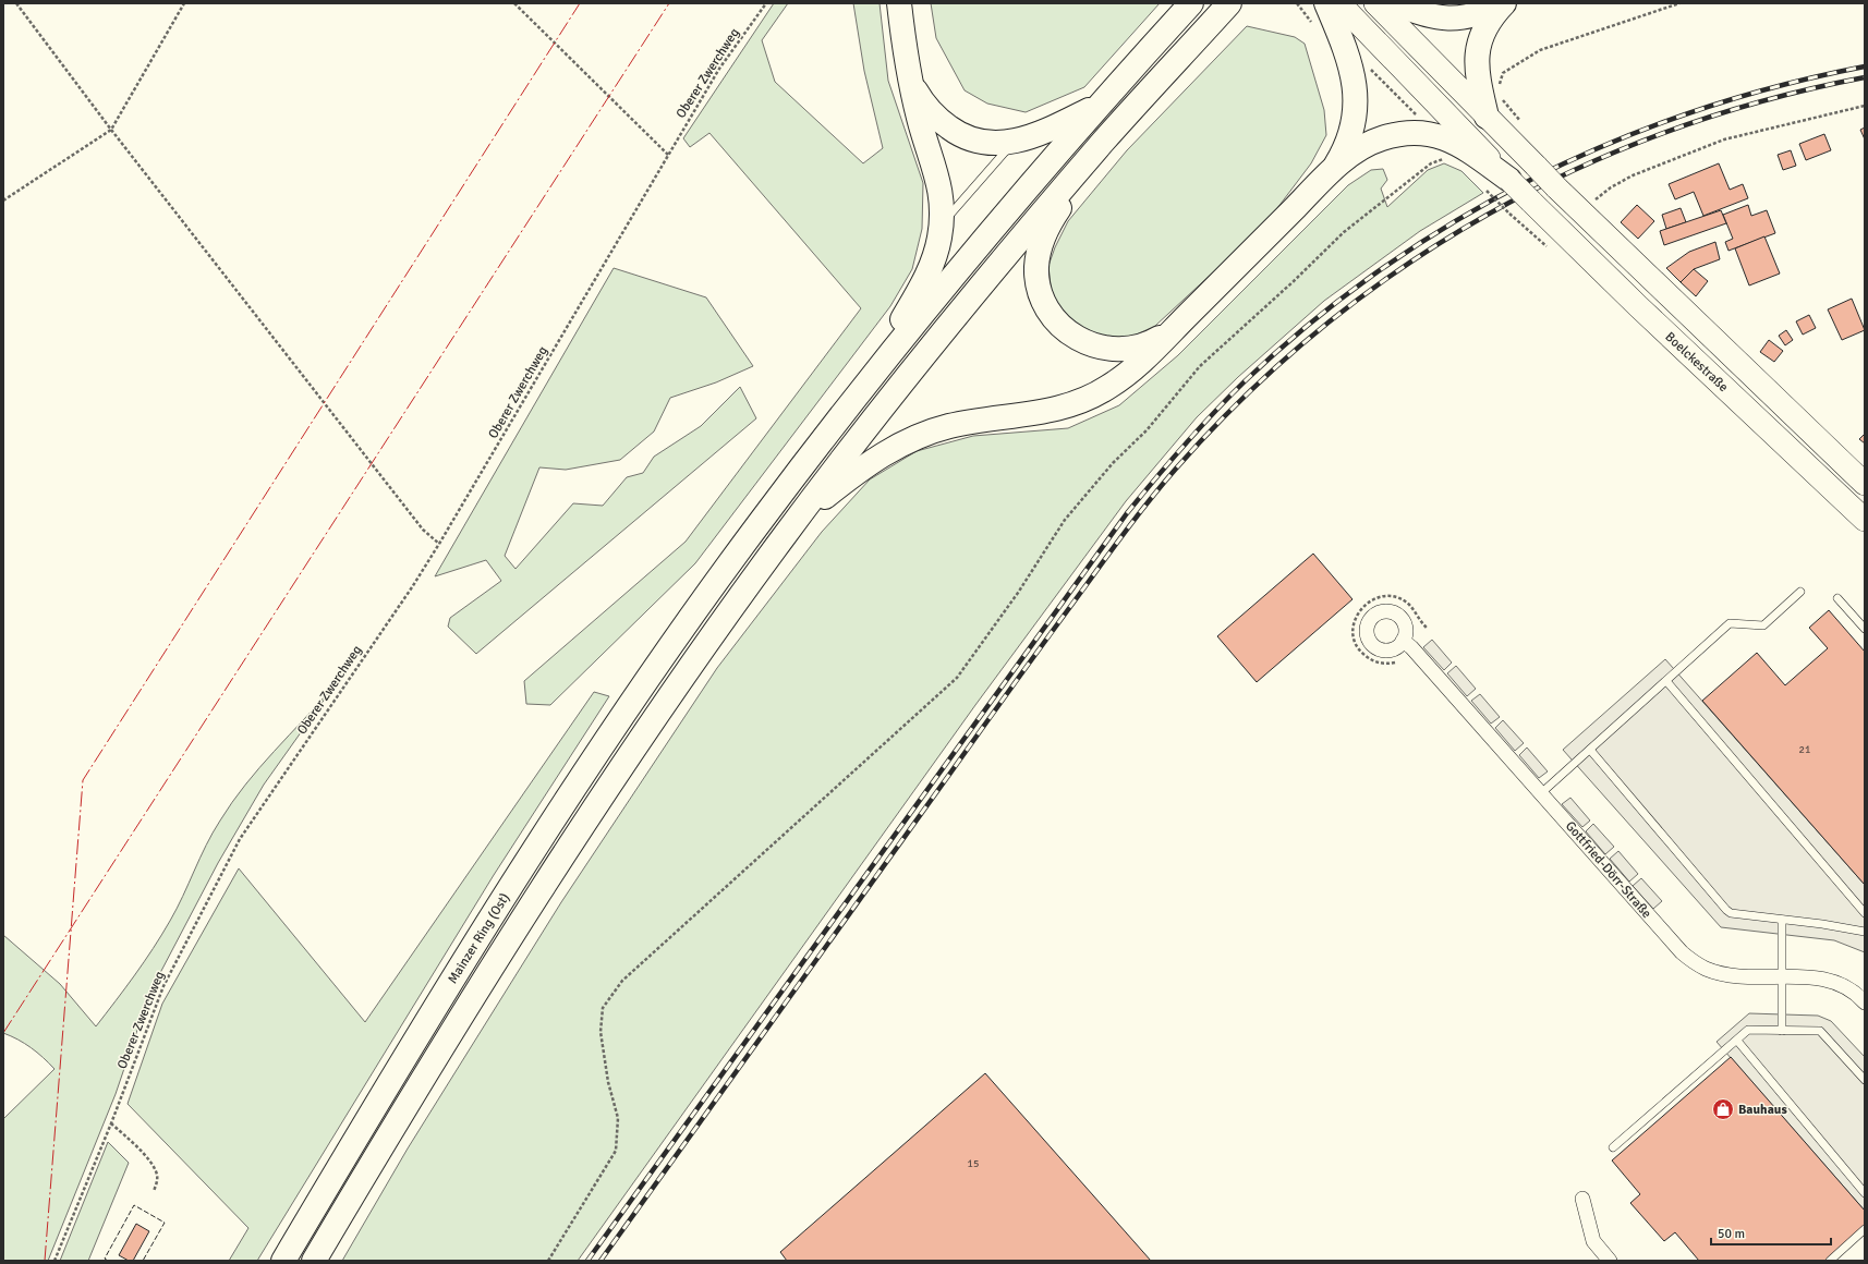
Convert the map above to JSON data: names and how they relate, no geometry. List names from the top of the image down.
{
  "streets": {
    "highway": ["Mainzer Ring (Ost)"],
    "main road": ["Boelckestraße"],
    "street": ["Gottfried-Dörr-Straße"],
    "path": ["Oberer Zwerchweg"]
  },
  "places": {
    "shop": ["Bauhaus"]
  },
  "house_numbers": ["21", "15"],
  "scale_bar": "50 m"
}
